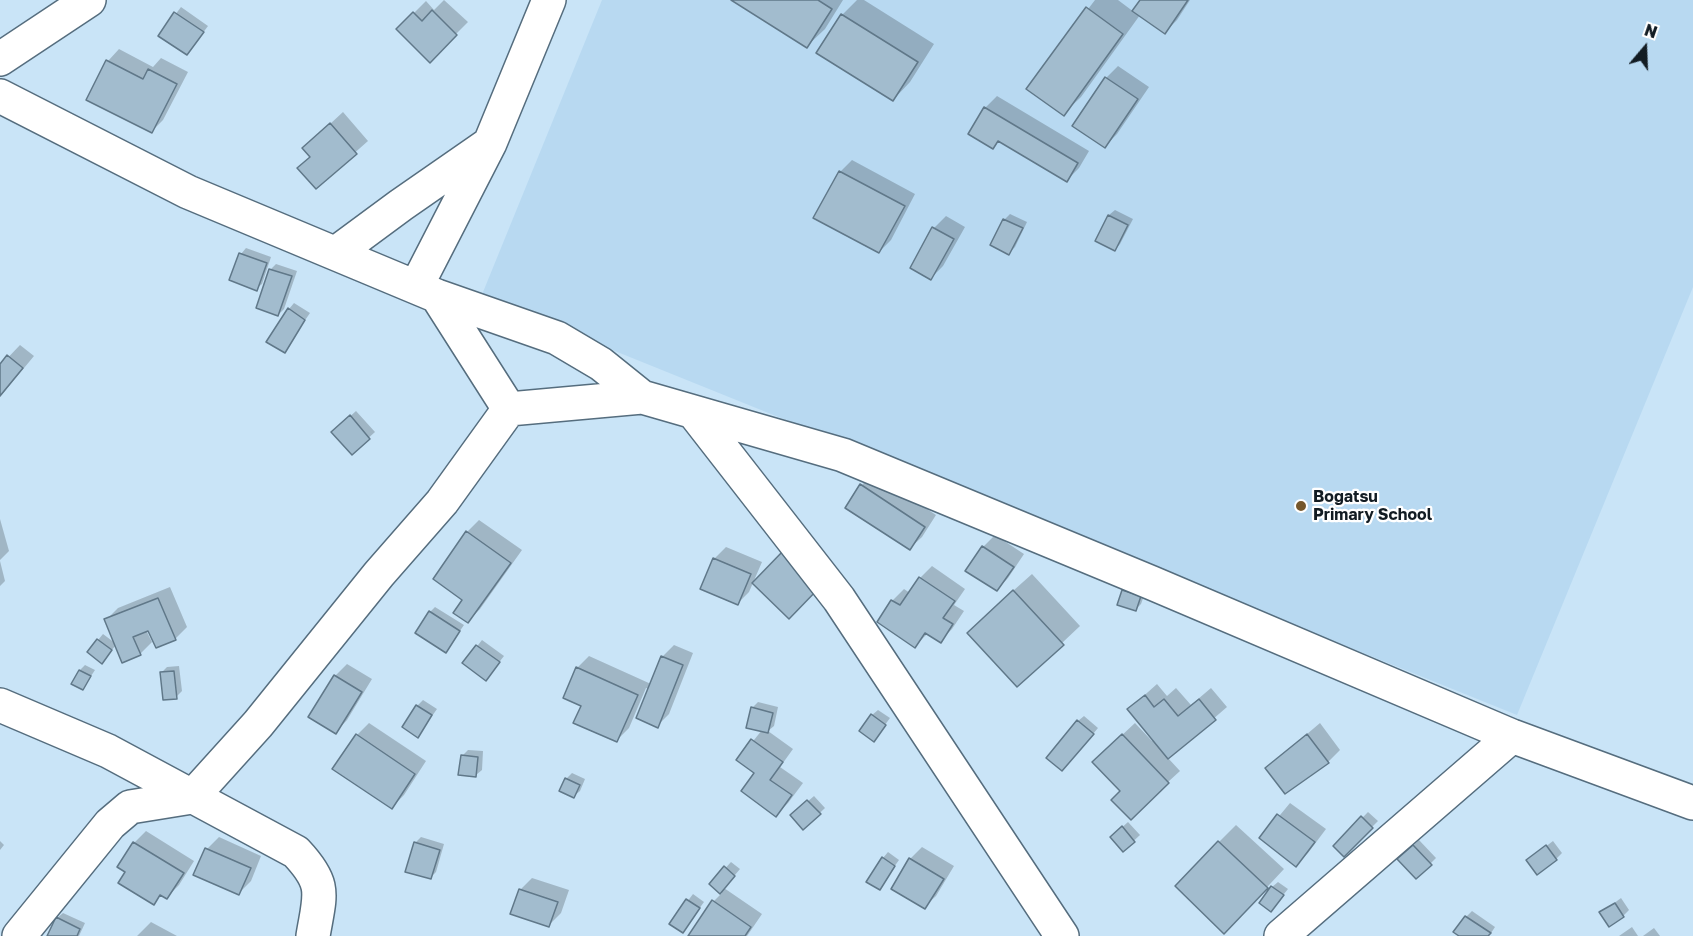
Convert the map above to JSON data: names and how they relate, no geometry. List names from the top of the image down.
{
  "places": ["Bogatsu Primary School"],
  "north": "top"
}
